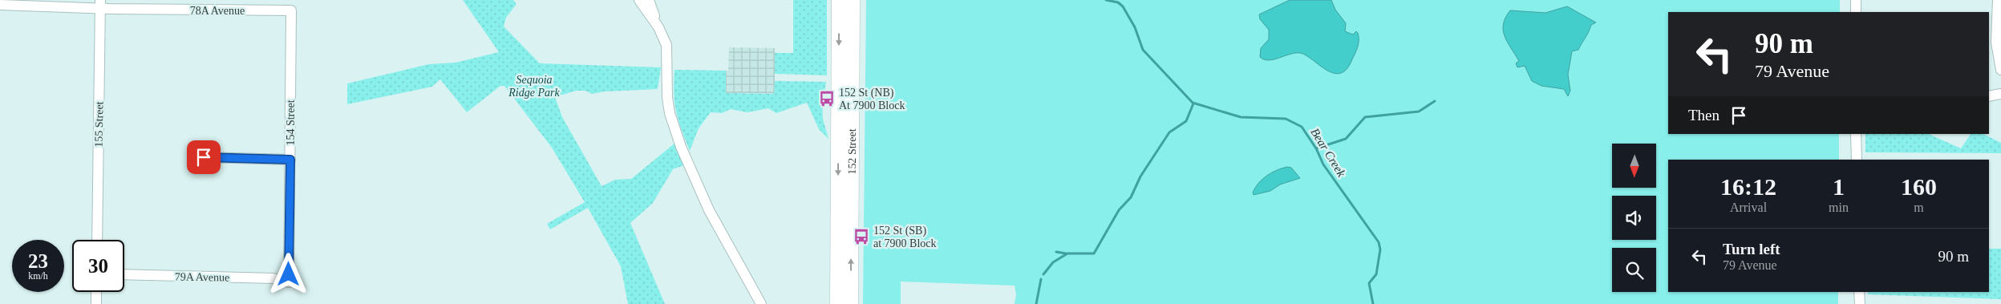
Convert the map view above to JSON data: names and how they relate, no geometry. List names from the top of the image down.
{
  "streets": {
    "main road": ["152 Street"],
    "street": [
      "78A Avenue",
      "154 Street",
      "155 Street",
      "79A Avenue"
    ]
  },
  "crossings": [
    ["78A Avenue", "154 Street"],
    ["78A Avenue", "155 Street"],
    ["154 Street", "79A Avenue"]
  ],
  "water": ["Bear Creek"],
  "parks": ["Sequoia Ridge Park"],
  "places": {
    "bus stop": ["152 St (NB) At 7900 Block", "152 St (SB) at 7900 Block"]
  },
  "north": "bottom",
  "page": {
    "turn": ["90 m", "79 Avenue"],
    "then": "Then",
    "eta": [
      "16:12",
      "Arrival",
      "1",
      "min",
      "160",
      "m"
    ],
    "list": [
      {
        "name": "Turn left",
        "note": "79 Avenue",
        "value": "90 m"
      }
    ],
    "speed": "23 km/h",
    "limit": "30"
  }
}
